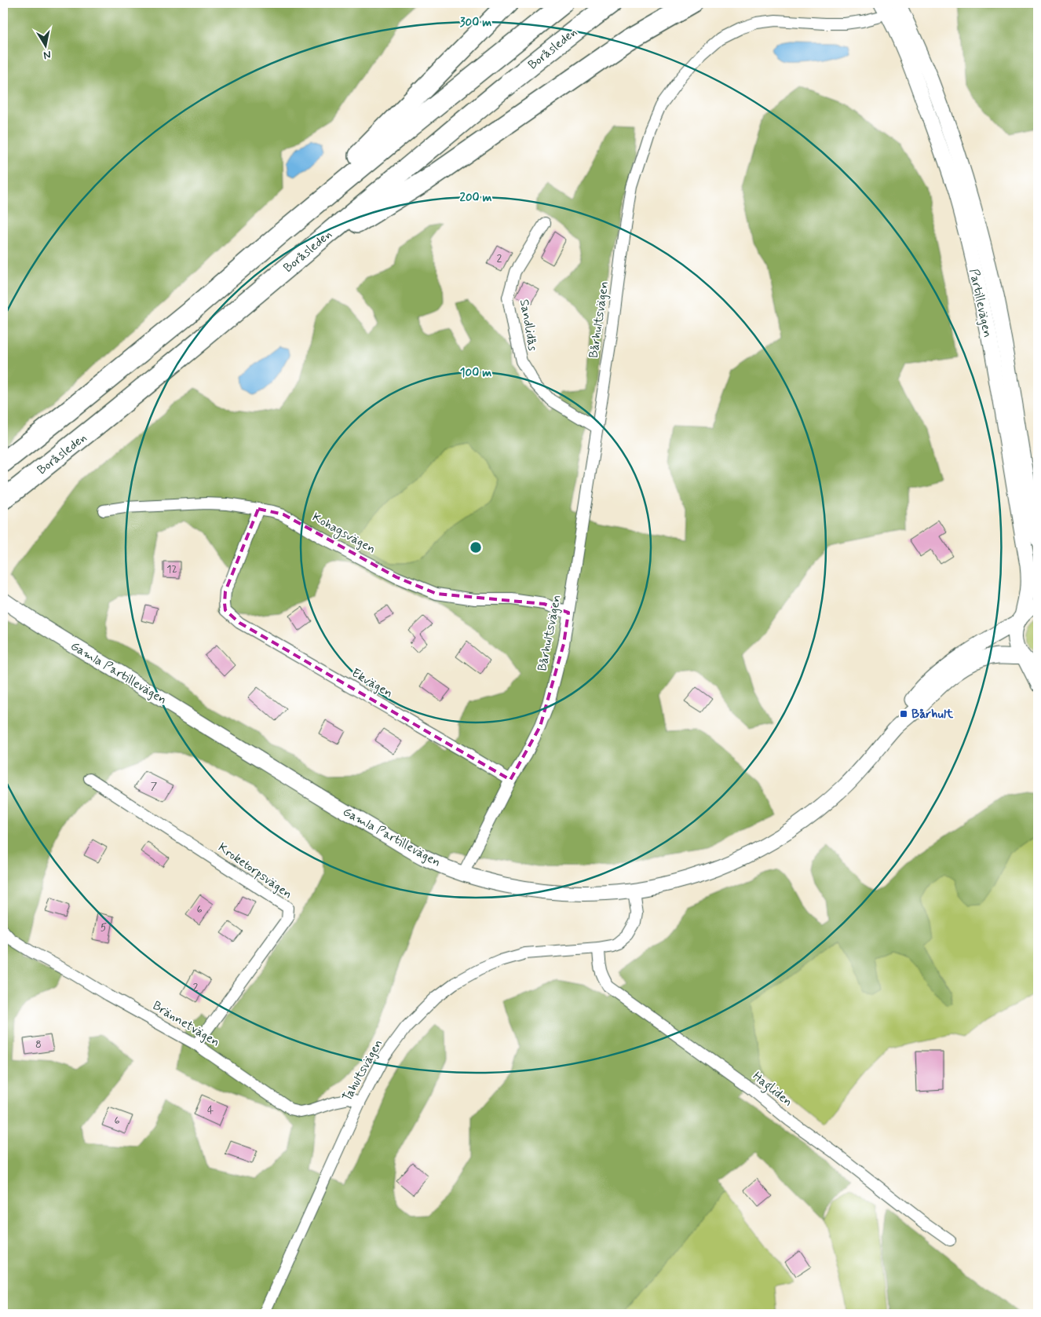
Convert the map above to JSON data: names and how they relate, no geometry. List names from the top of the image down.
{
  "streets": {
    "highway": ["Boråsleden"],
    "street": [
      "Partillevägen",
      "Bårhultsvägen",
      "Sandlidås",
      "Kohagsvägen",
      "Gamla Partillevägen",
      "Ekvägen",
      "Kroketorpsvägen",
      "Brännetvägen",
      "Tahultsvägen",
      "Hagliden"
    ]
  },
  "crossings": [
    ["Partillevägen", "Bårhultsvägen"],
    ["Partillevägen", "Gamla Partillevägen"],
    ["Bårhultsvägen", "Sandlidås"],
    ["Bårhultsvägen", "Kohagsvägen"],
    ["Bårhultsvägen", "Ekvägen"],
    ["Kohagsvägen", "Ekvägen"],
    ["Gamla Partillevägen", "Tahultsvägen"],
    ["Kroketorpsvägen", "Brännetvägen"],
    ["Brännetvägen", "Tahultsvägen"],
    ["Tahultsvägen", "Hagliden"]
  ],
  "places": {
    "transit": ["Bårhult"]
  },
  "house_numbers": [
    "2",
    "12",
    "7",
    "6",
    "5",
    "2",
    "8",
    "4",
    "6"
  ],
  "north": "bottom",
  "rings": ["300 m", "200 m", "100 m"]
}
